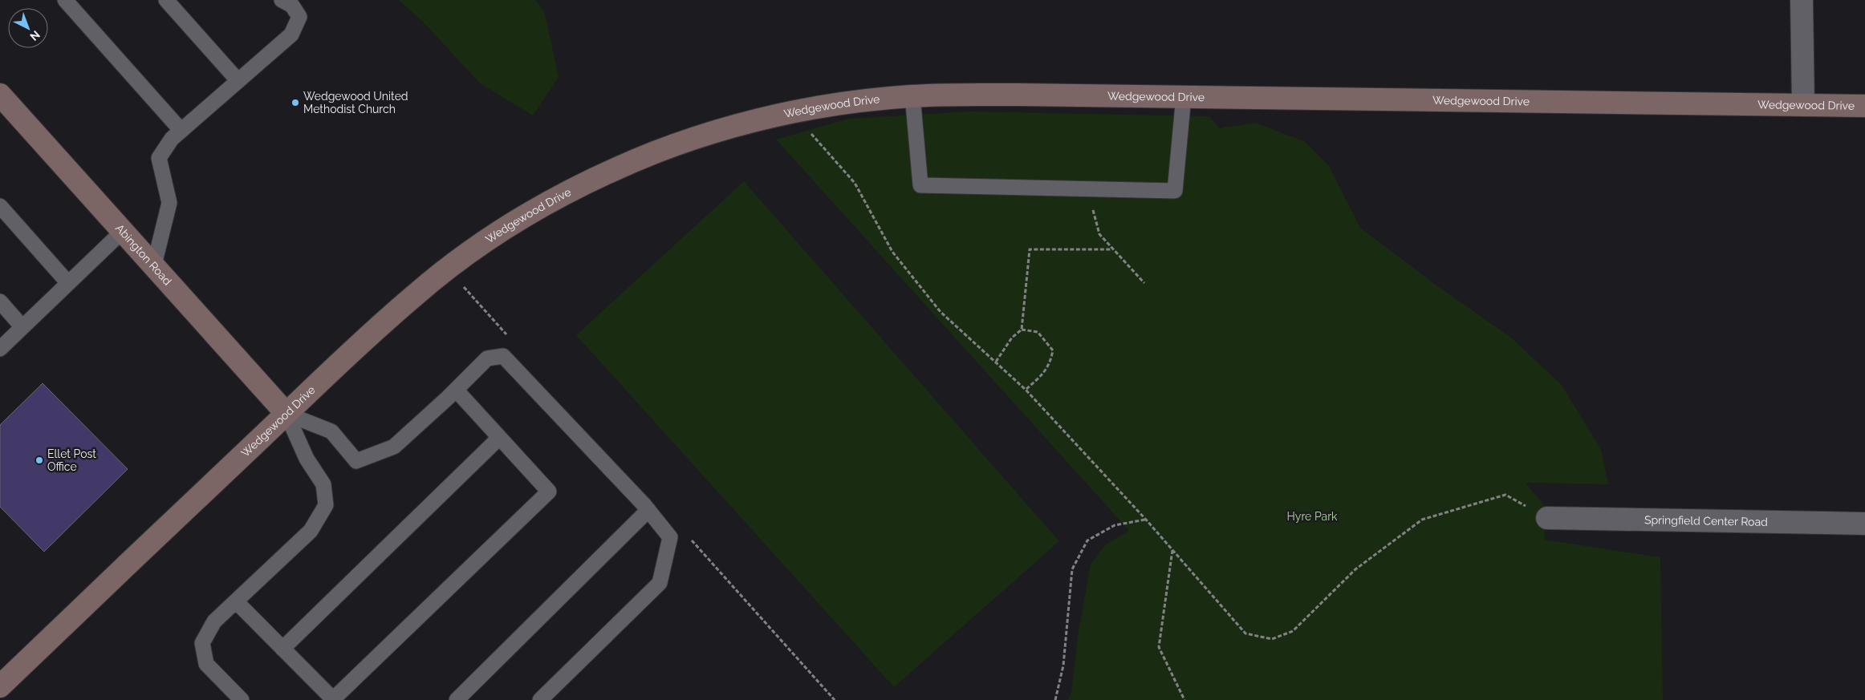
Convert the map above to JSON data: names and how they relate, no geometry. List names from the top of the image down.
{
  "streets": {
    "street": ["Wedgewood Drive", "Abington Road", "Springfield Center Road"]
  },
  "crossings": [
    ["Wedgewood Drive", "Abington Road"]
  ],
  "parks": ["Hyre Park"],
  "places": ["Wedgewood United Methodist Church", "Ellet Post Office"],
  "north": "bottom right"
}
